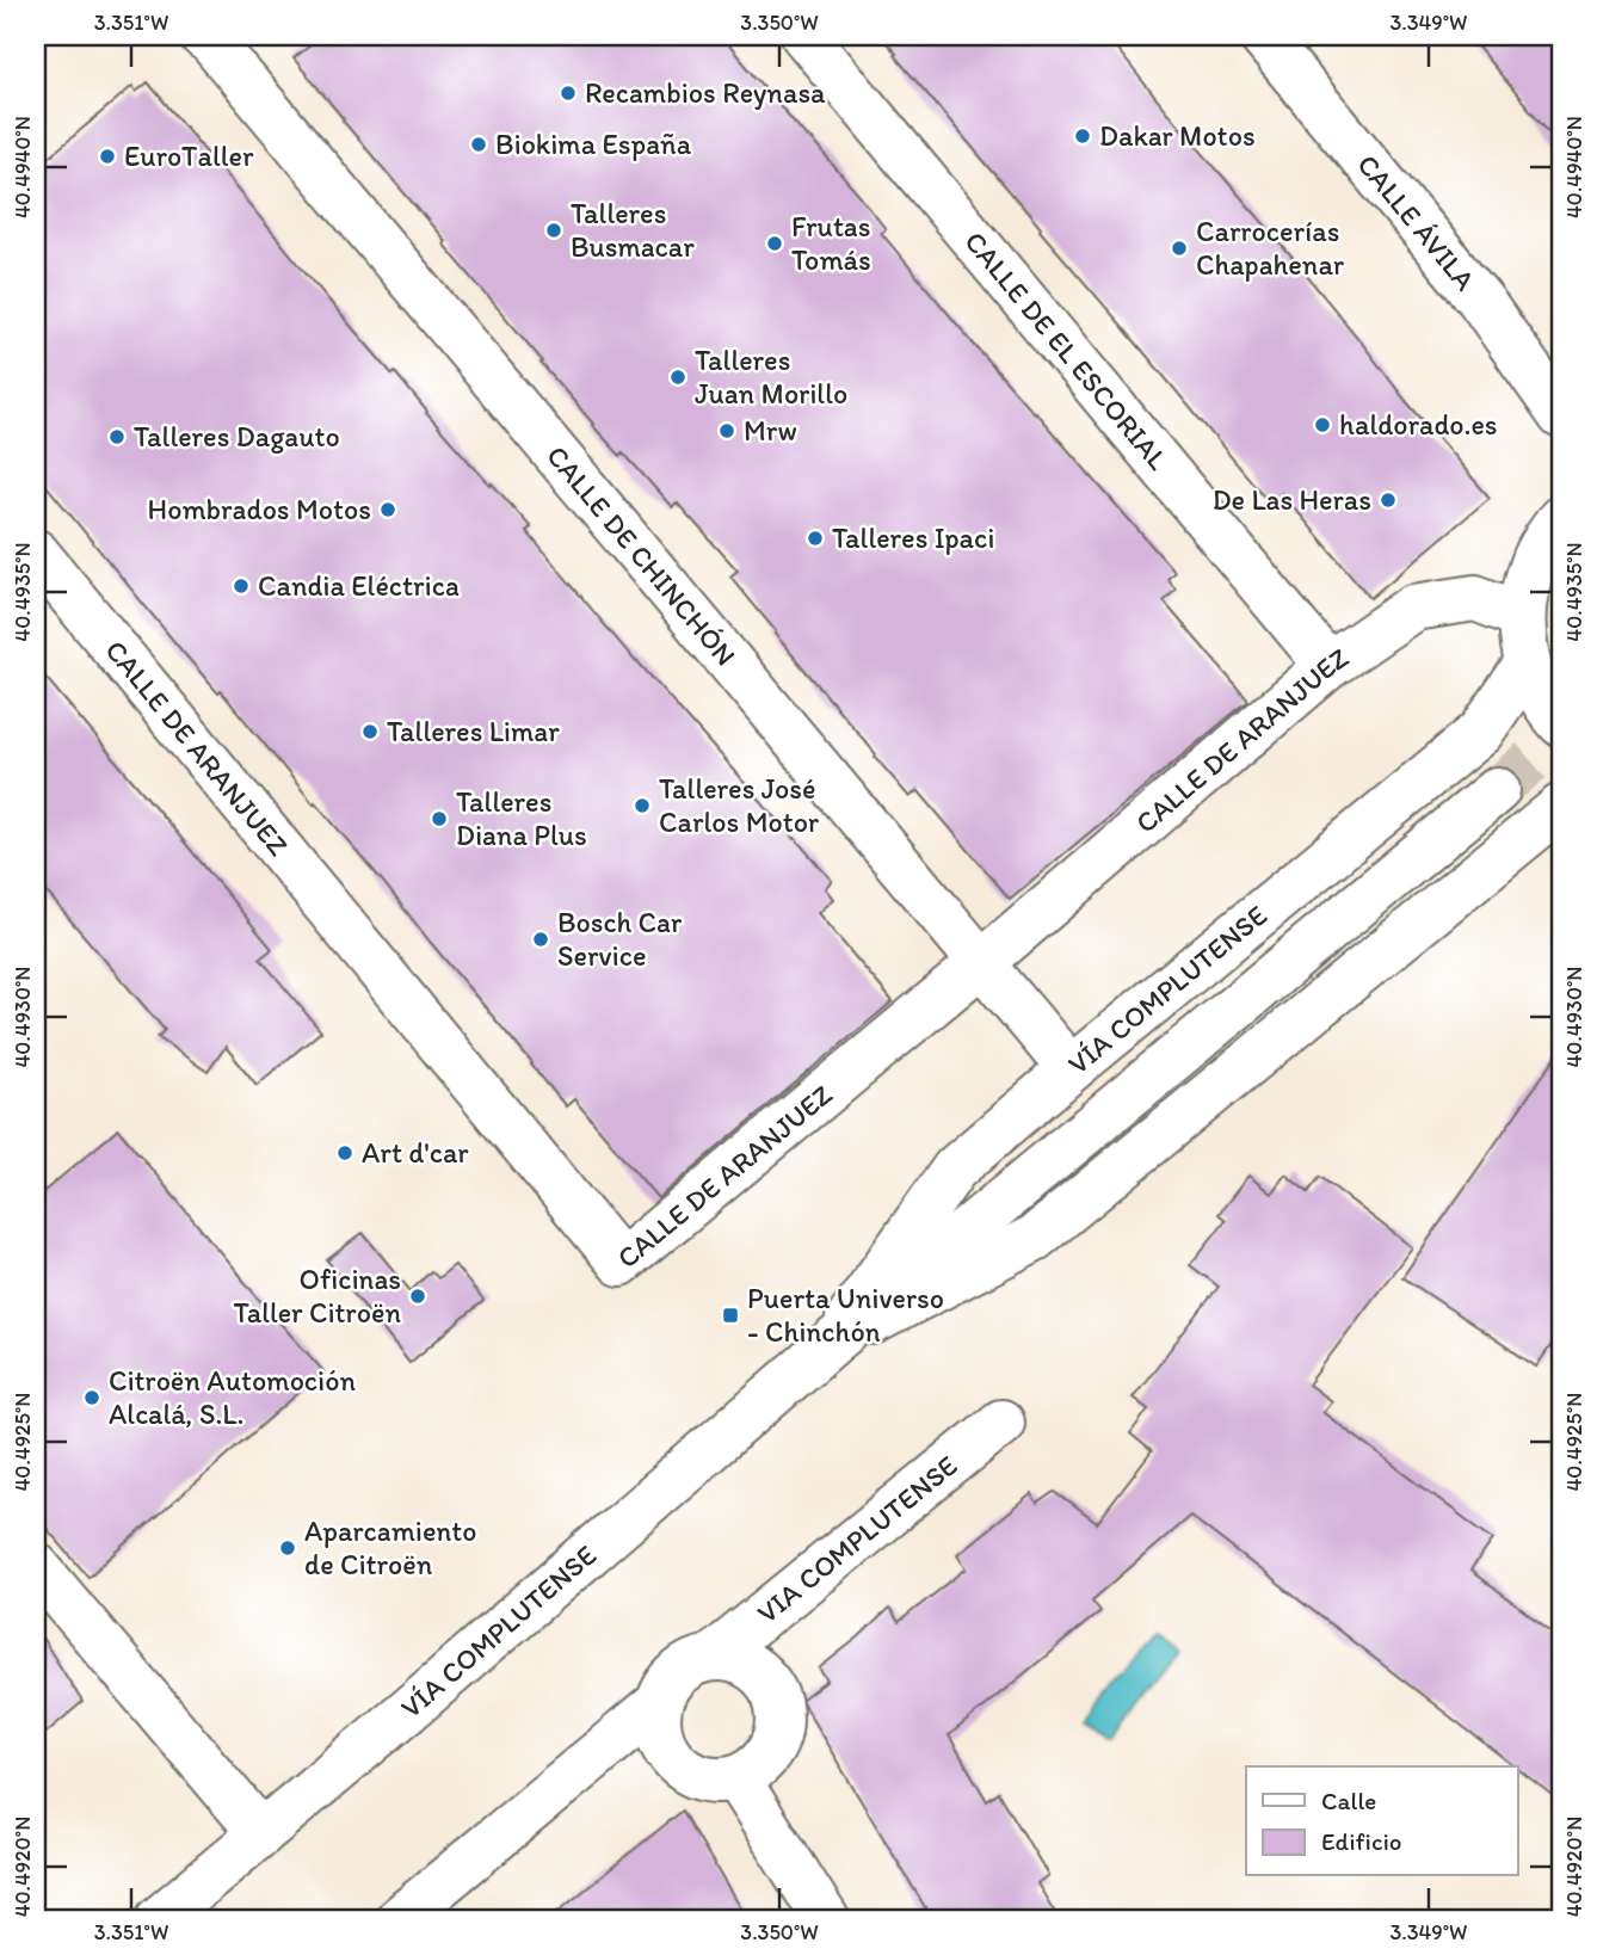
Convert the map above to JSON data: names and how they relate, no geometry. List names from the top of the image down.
{
  "streets": {
    "street": [
      "CALLE ÁVILA",
      "CALLE DE EL ESCORIAL",
      "CALLE DE CHINCHÓN",
      "CALLE DE ARANJUEZ",
      "VÍA COMPLUTENSE",
      "VIA COMPLUTENSE"
    ]
  },
  "crossings": [
    ["CALLE DE EL ESCORIAL", "CALLE DE ARANJUEZ"],
    ["CALLE DE CHINCHÓN", "CALLE DE ARANJUEZ"],
    ["CALLE DE CHINCHÓN", "VÍA COMPLUTENSE"]
  ],
  "places": {
    "other": [
      "Recambios Reynasa",
      "Dakar Motos",
      "Biokima España",
      "EuroTaller",
      "Talleres Busmacar",
      "Frutas Tomás",
      "Carrocerías Chapahenar",
      "Talleres Juan Morillo",
      "haldorado.es",
      "Mrw",
      "Talleres Dagauto",
      "De Las Heras",
      "Hombrados Motos",
      "Talleres Ipaci",
      "Candia Eléctrica",
      "Talleres Limar",
      "Talleres José Carlos Motor",
      "Talleres Diana Plus",
      "Bosch Car Service",
      "Art d'car",
      "Oficinas Taller Citroën",
      "Citroën Automoción Alcalá, S.L.",
      "Aparcamiento de Citroën"
    ],
    "transit": ["Puerta Universo - Chinchón"]
  },
  "legend": ["Calle", "Edificio"],
  "coordinates": [
    "3.351°W",
    "3.350°W",
    "3.349°W",
    "40.4940°N",
    "40.4935°N",
    "40.4930°N",
    "40.4925°N",
    "40.4920°N"
  ]
}
